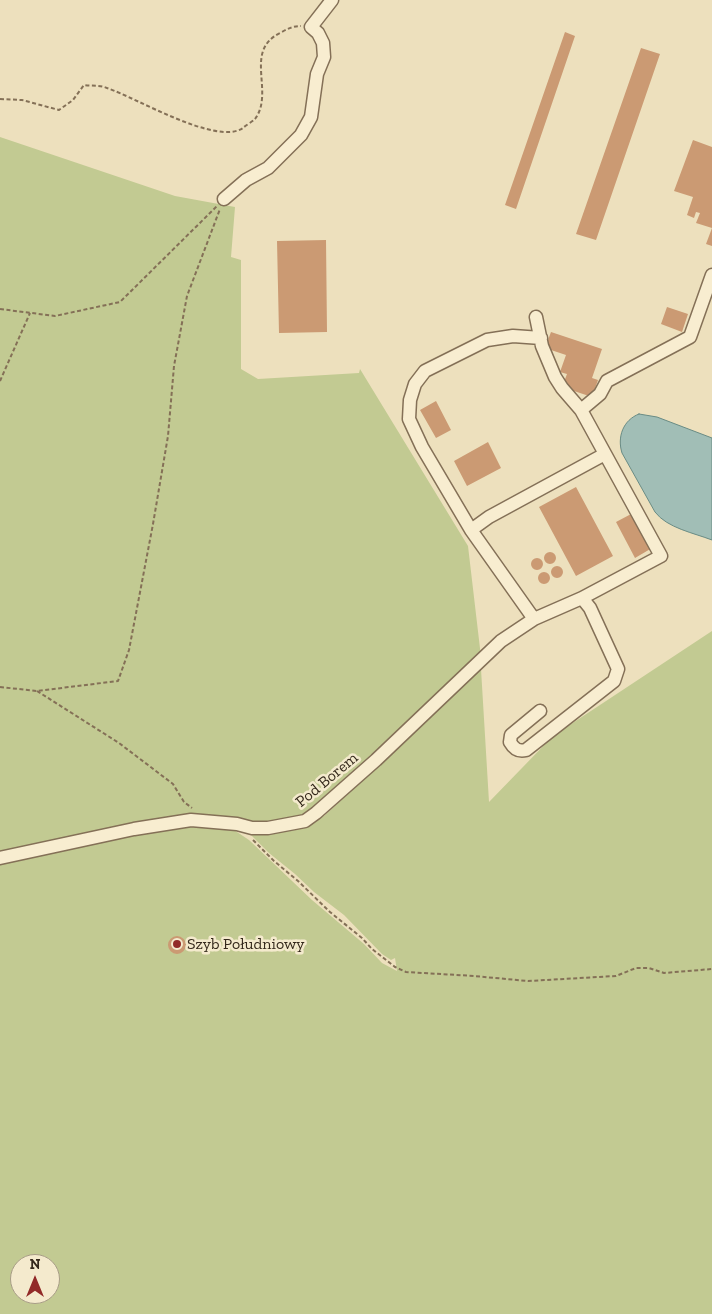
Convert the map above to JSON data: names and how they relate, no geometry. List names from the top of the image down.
{
  "streets": {
    "street": ["Pod Borem"]
  },
  "places": ["Szyb Południowy"],
  "north": "top"
}
